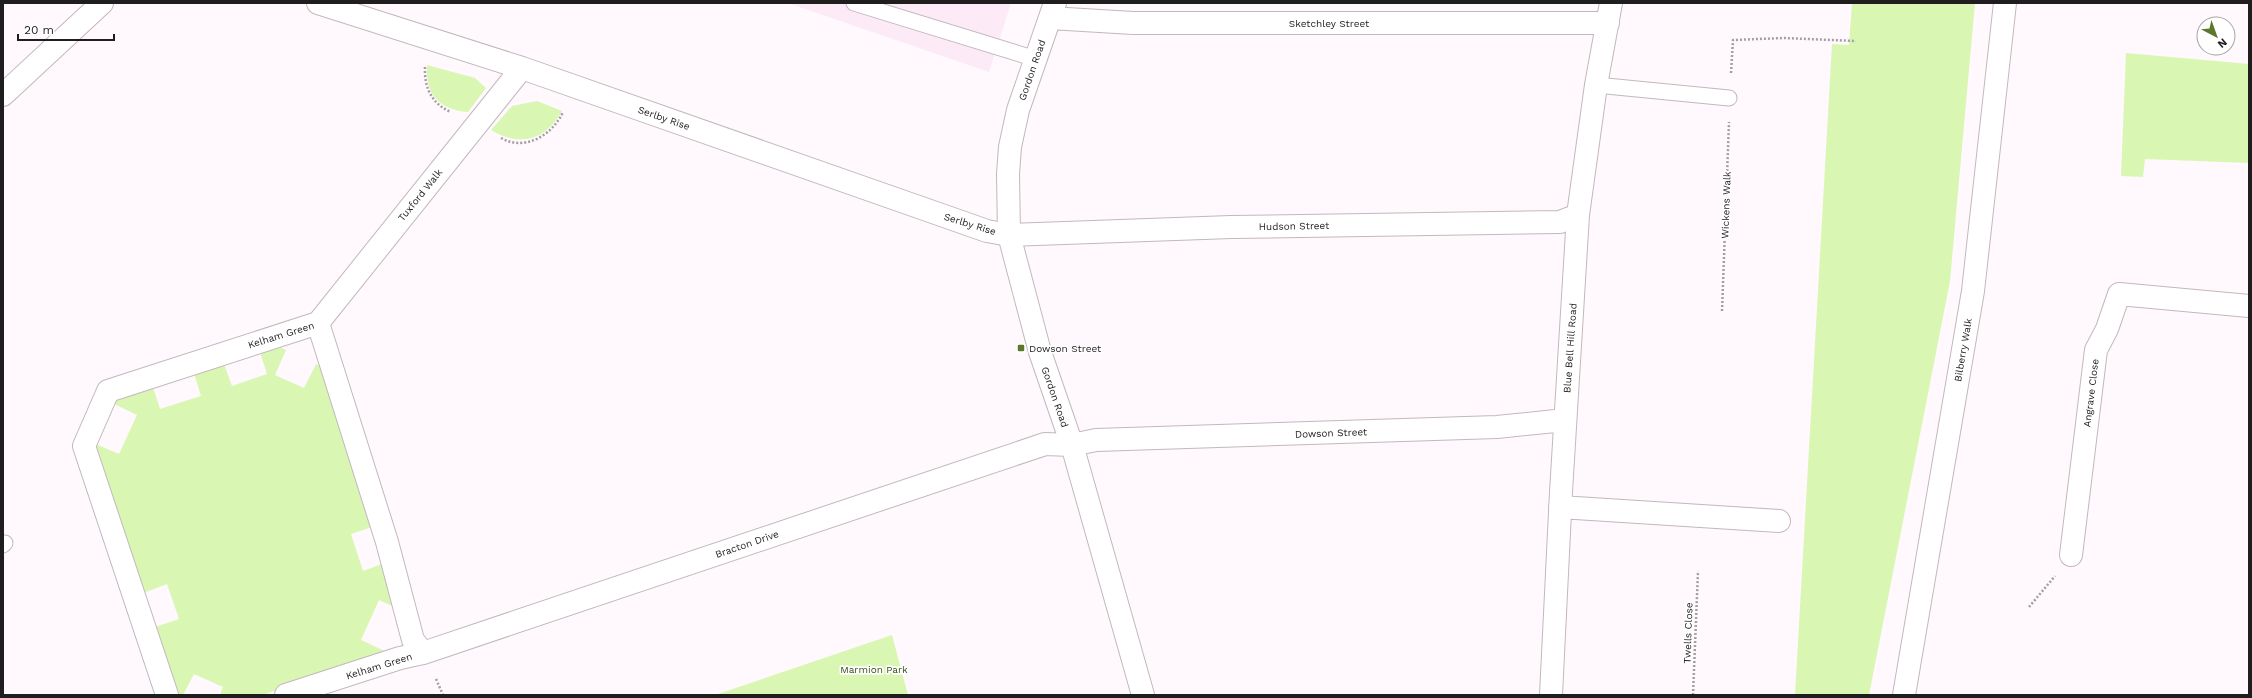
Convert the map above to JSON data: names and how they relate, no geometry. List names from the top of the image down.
{
  "streets": {
    "street": [
      "Sketchley Street",
      "Gordon Road",
      "Serlby Rise",
      "Tuxford Walk",
      "Hudson Street",
      "Kelham Green",
      "Blue Bell Hill Road",
      "Bilberry Walk",
      "Angrave Close",
      "Dowson Street",
      "Bracton Drive"
    ],
    "path": ["Wickens Walk", "Twells Close"]
  },
  "crossings": [
    ["Sketchley Street", "Gordon Road"],
    ["Sketchley Street", "Blue Bell Hill Road"],
    ["Gordon Road", "Serlby Rise"],
    ["Gordon Road", "Hudson Street"],
    ["Gordon Road", "Dowson Street"],
    ["Gordon Road", "Bracton Drive"],
    ["Serlby Rise", "Tuxford Walk"],
    ["Serlby Rise", "Hudson Street"],
    ["Tuxford Walk", "Kelham Green"],
    ["Hudson Street", "Blue Bell Hill Road"],
    ["Kelham Green", "Bracton Drive"],
    ["Blue Bell Hill Road", "Dowson Street"],
    ["Dowson Street", "Bracton Drive"]
  ],
  "parks": ["Marmion Park"],
  "places": {
    "transit": ["Dowson Street"]
  },
  "scale_bar": "20 m",
  "north": "bottom right"
}
